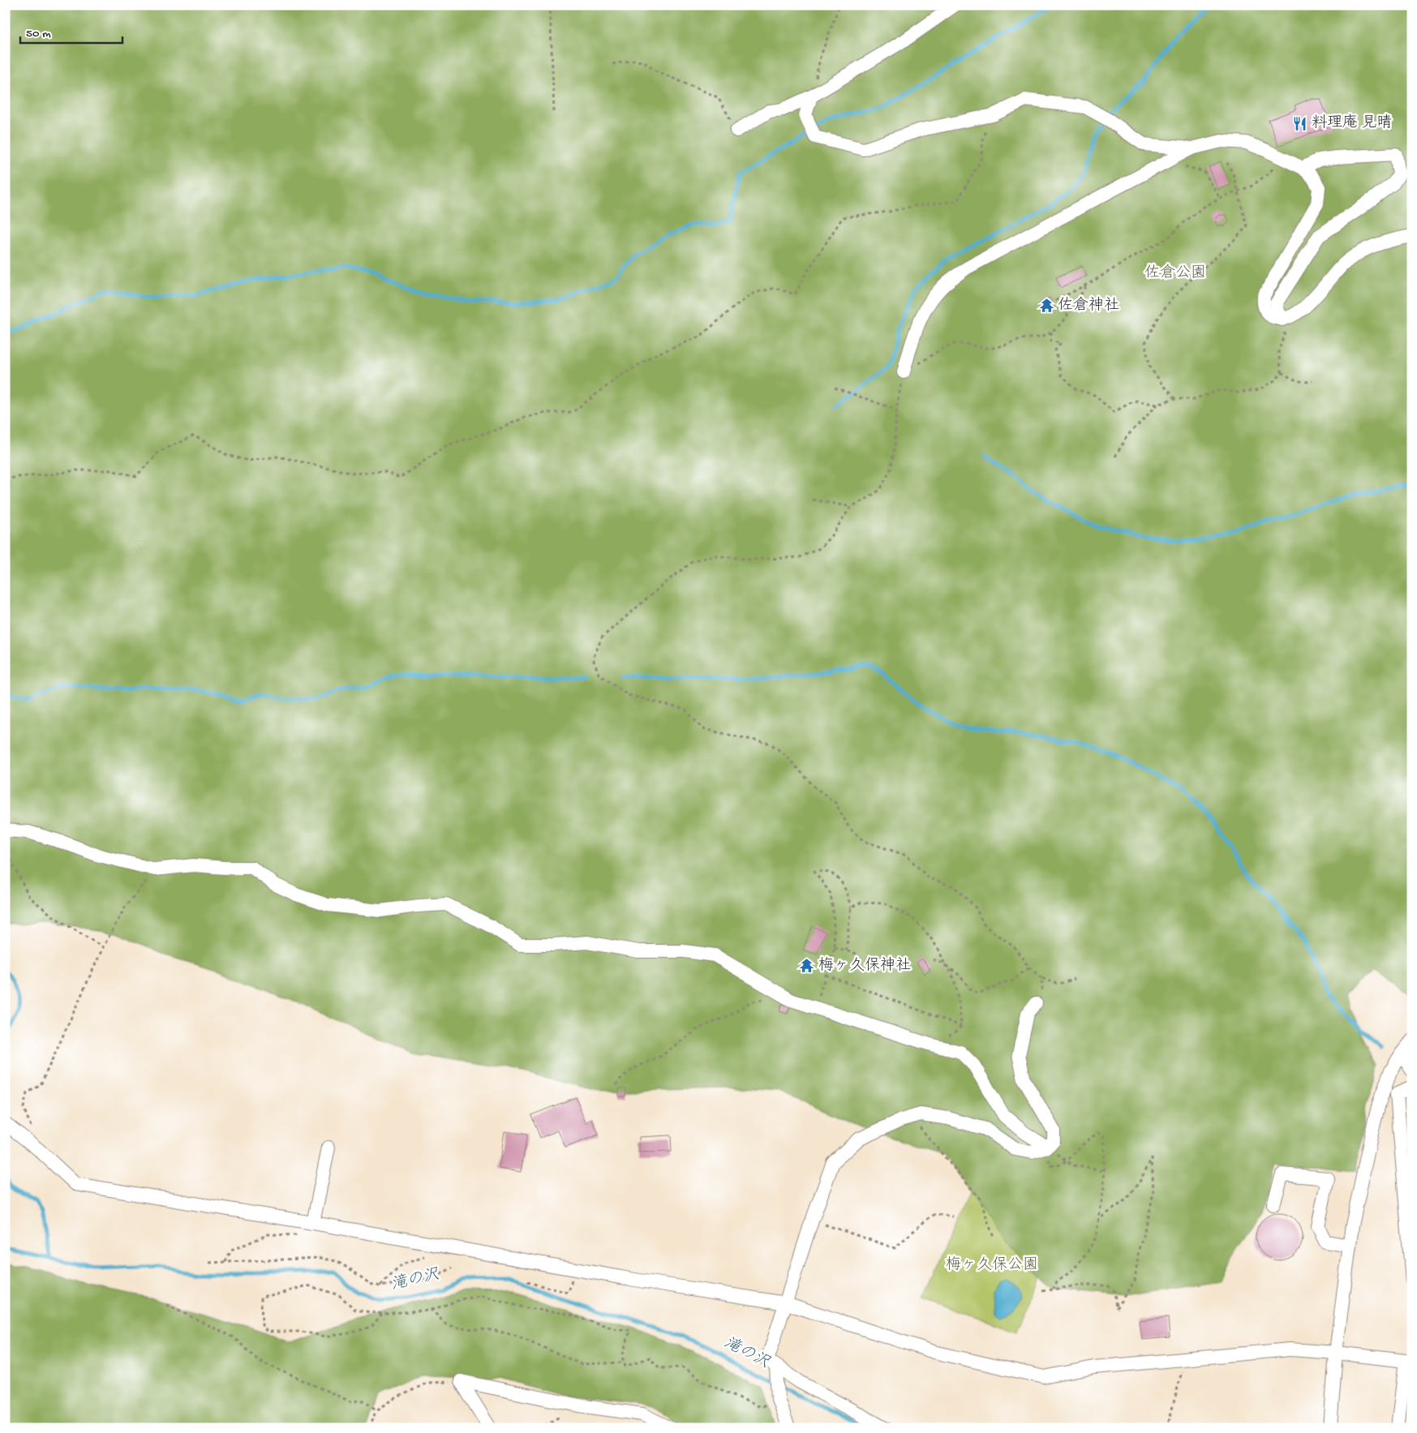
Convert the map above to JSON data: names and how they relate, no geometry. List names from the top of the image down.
{
  "water": ["滝の沢"],
  "parks": ["佐倉公園", "梅ヶ久保公園"],
  "places": {
    "restaurant": ["料理庵 見晴"],
    "temple": ["佐倉神社", "梅ヶ久保神社"]
  },
  "scale_bar": "50 m"
}
